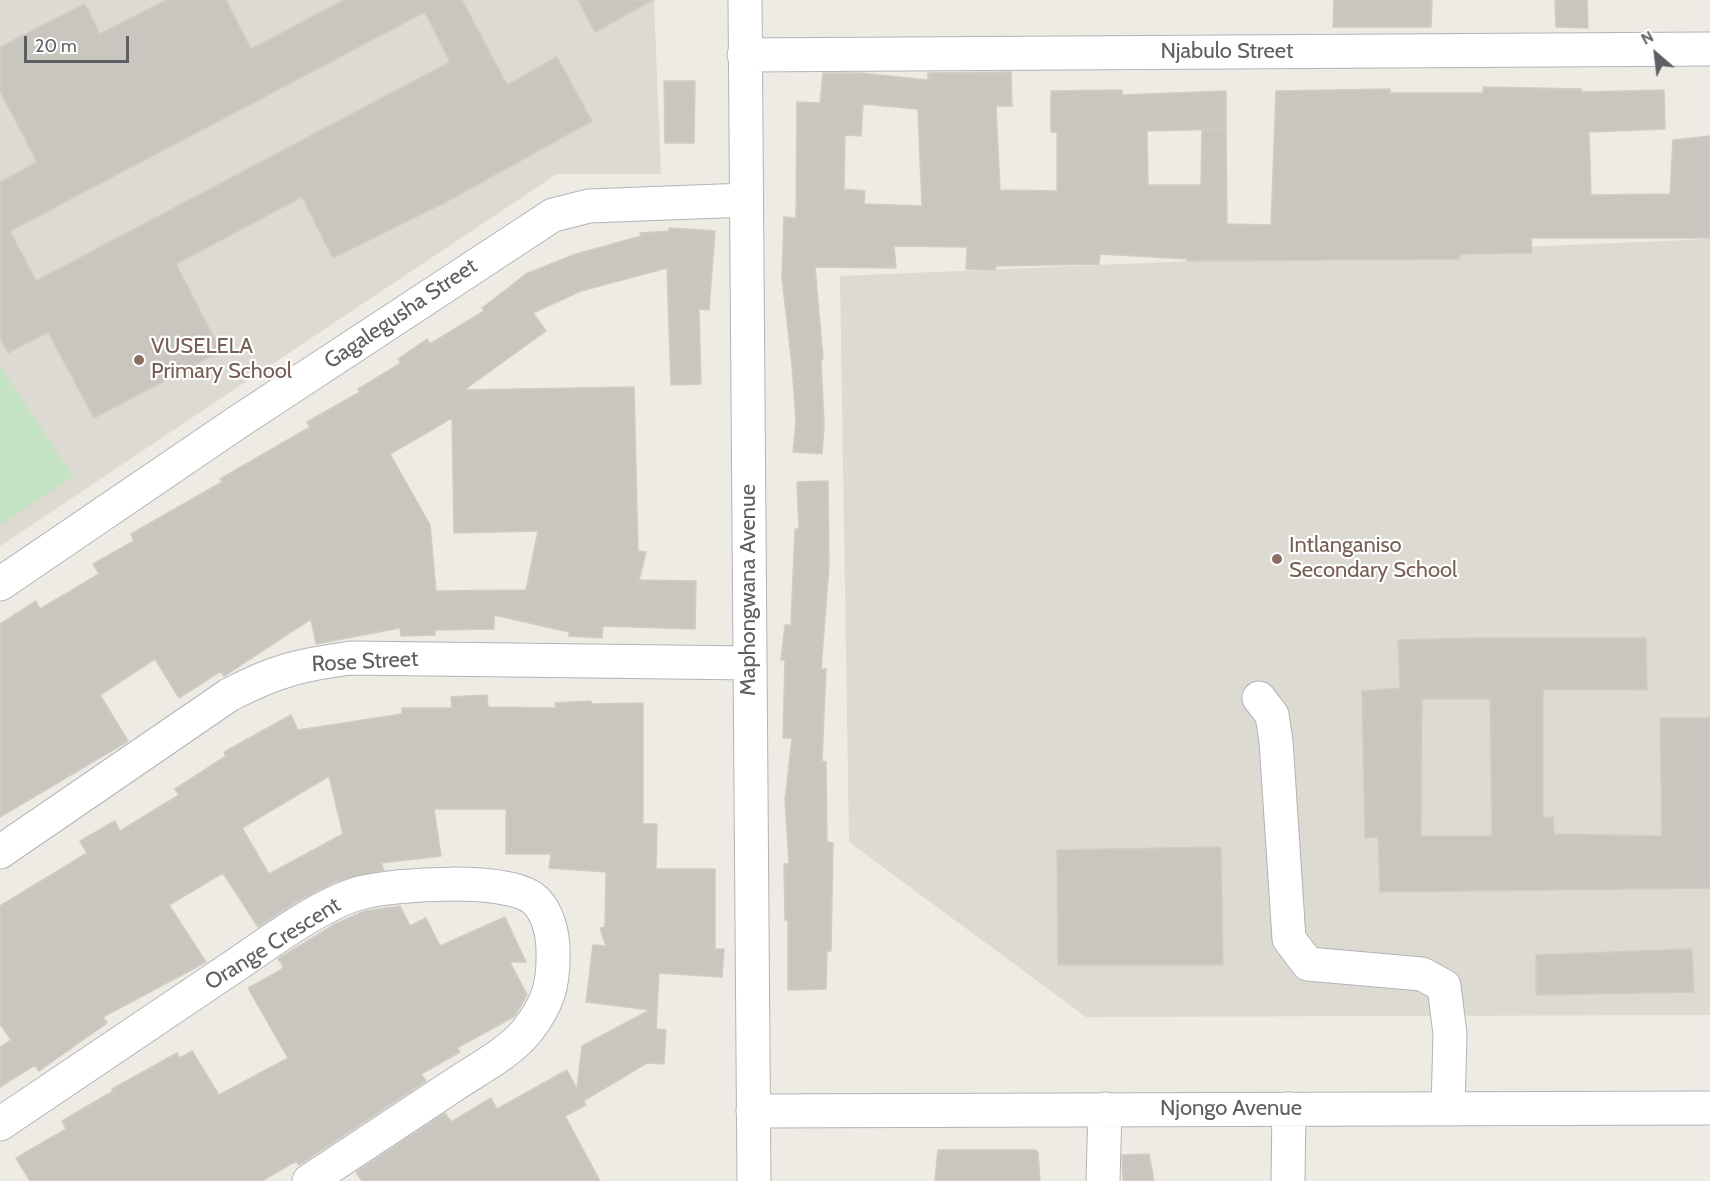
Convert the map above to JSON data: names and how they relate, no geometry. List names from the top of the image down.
{
  "streets": {
    "street": [
      "Njabulo Street",
      "Gagalegusha Street",
      "Maphongwana Avenue",
      "Rose Street",
      "Orange Crescent",
      "Njongo Avenue"
    ]
  },
  "crossings": [
    ["Njabulo Street", "Maphongwana Avenue"],
    ["Gagalegusha Street", "Maphongwana Avenue"],
    ["Maphongwana Avenue", "Rose Street"],
    ["Maphongwana Avenue", "Njongo Avenue"]
  ],
  "places": ["VUSELELA Primary School", "Intlanganiso Secondary School"],
  "scale_bar": "20 m",
  "north": "top left"
}
